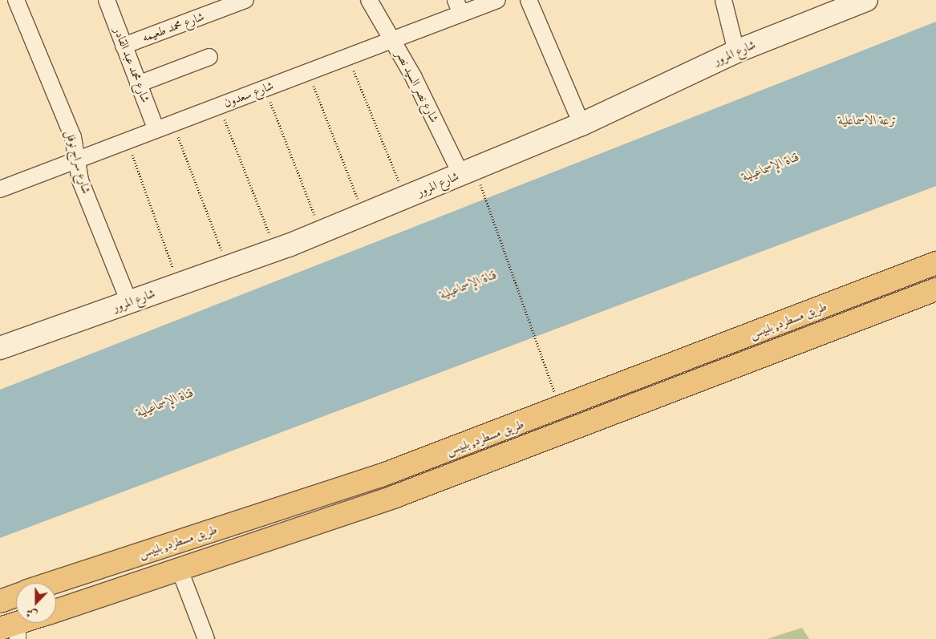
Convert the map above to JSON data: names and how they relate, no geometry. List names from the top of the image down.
{
  "streets": {
    "main road": ["شارع المرور", "طريق مسطرد, بلبيس"],
    "street": [
      "شارع محمد طعيمه",
      "شارع محمد عبد القادر",
      "شارع نصر السيد نصر",
      "شارع سعدون",
      "شارع سراج نوفل"
    ]
  },
  "crossings": [
    ["شارع محمد طعيمه", "شارع محمد عبد القادر"],
    ["شارع المرور", "شارع نصر السيد نصر"],
    ["شارع المرور", "شارع سراج نوفل"],
    ["شارع محمد عبد القادر", "شارع سعدون"],
    ["شارع نصر السيد نصر", "شارع سعدون"],
    ["شارع سعدون", "شارع سراج نوفل"]
  ],
  "water": ["ترعة الاسماعلية", "قناة الإسماعيلية"],
  "north": "bottom"
}
